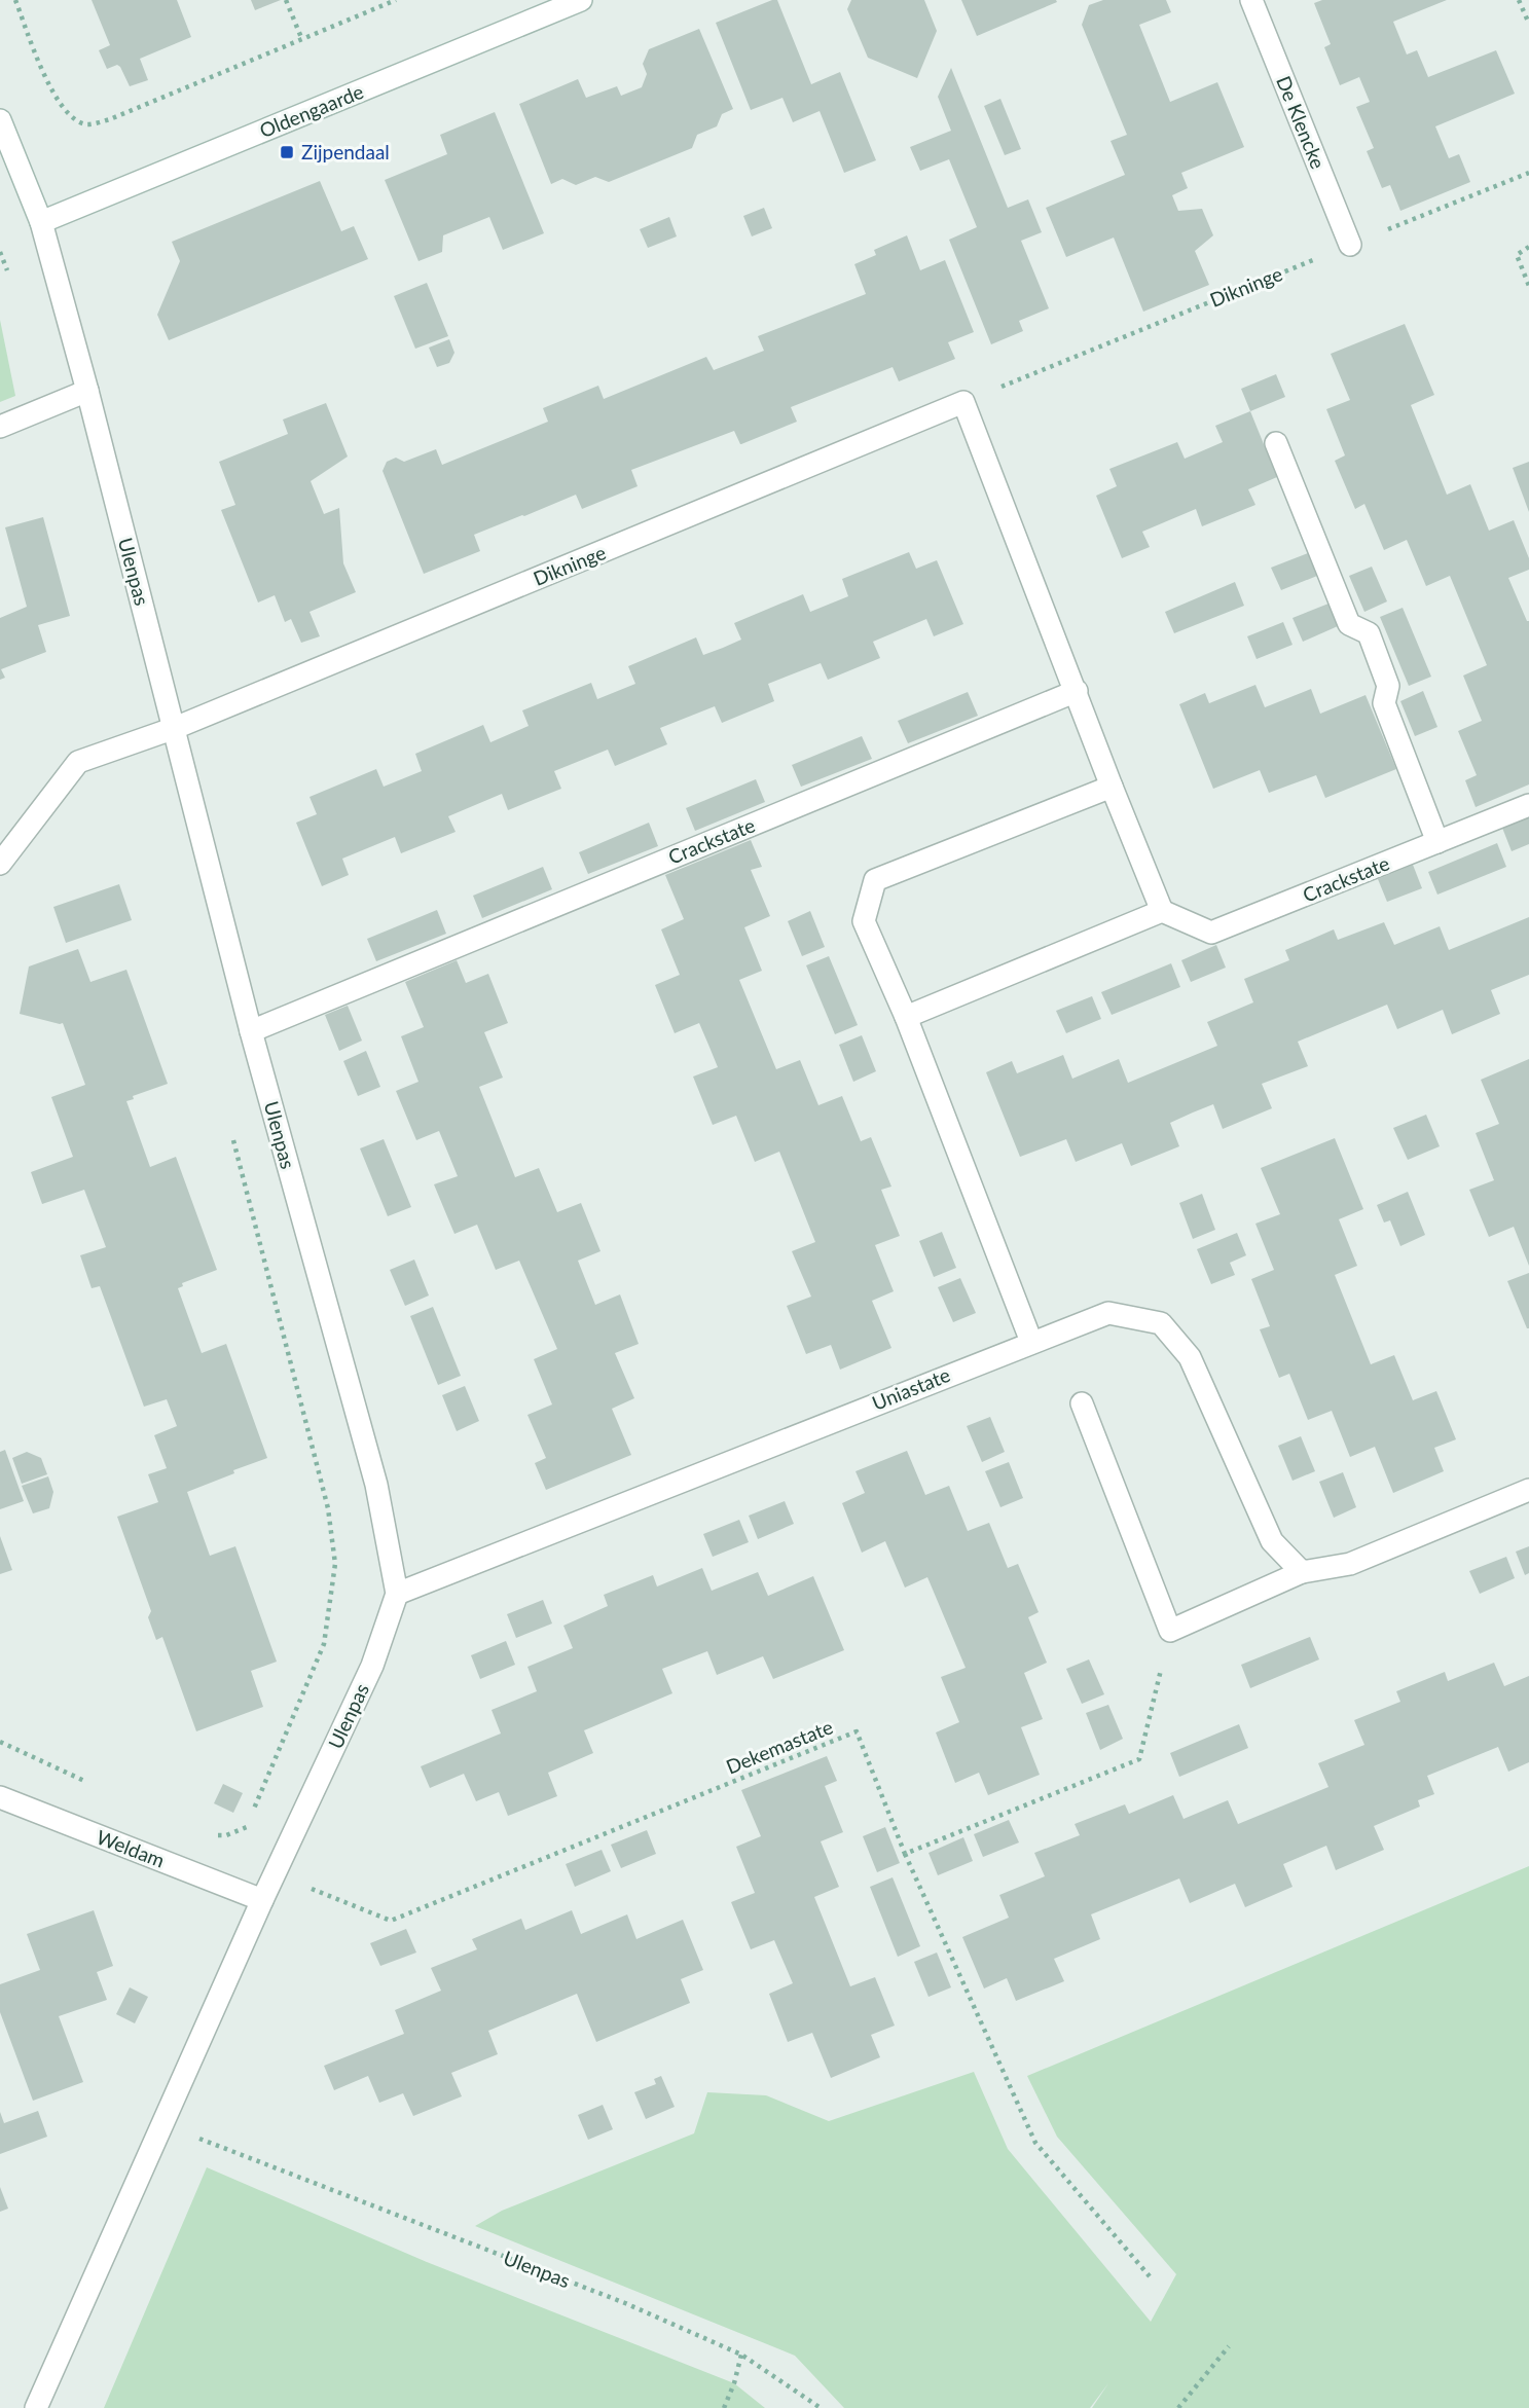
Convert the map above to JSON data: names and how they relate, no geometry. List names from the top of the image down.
{
  "streets": {
    "street": [
      "Oldengaarde",
      "De Klencke",
      "Dikninge",
      "Ulenpas",
      "Crackstate",
      "Uniastate",
      "Weldam"
    ],
    "path": ["Dekemastate"]
  },
  "crossings": [
    ["Oldengaarde", "Ulenpas"],
    ["De Klencke", "Dikninge"],
    ["Dikninge", "Ulenpas"],
    ["Ulenpas", "Crackstate"],
    ["Ulenpas", "Uniastate"],
    ["Ulenpas", "Dekemastate"],
    ["Ulenpas", "Weldam"]
  ],
  "places": {
    "transit": ["Zijpendaal"]
  }
}
